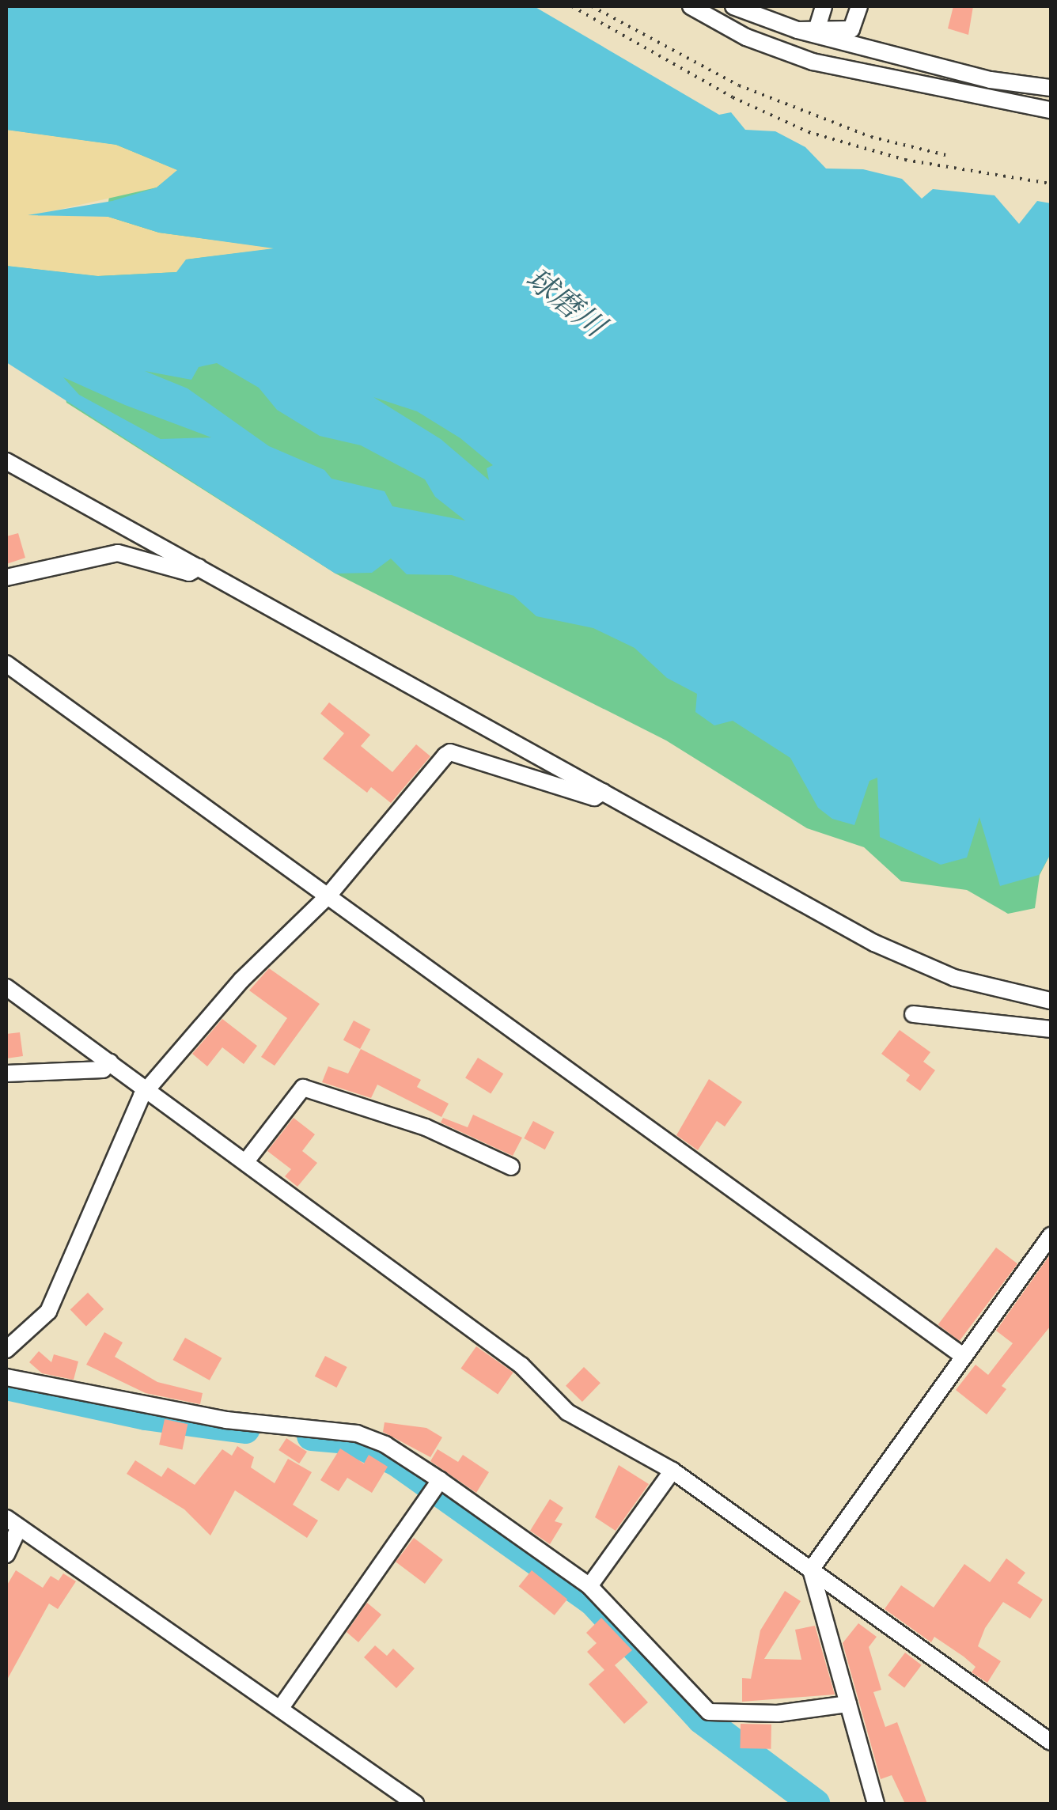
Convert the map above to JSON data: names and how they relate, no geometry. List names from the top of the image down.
{
  "water": ["球磨川"]
}
